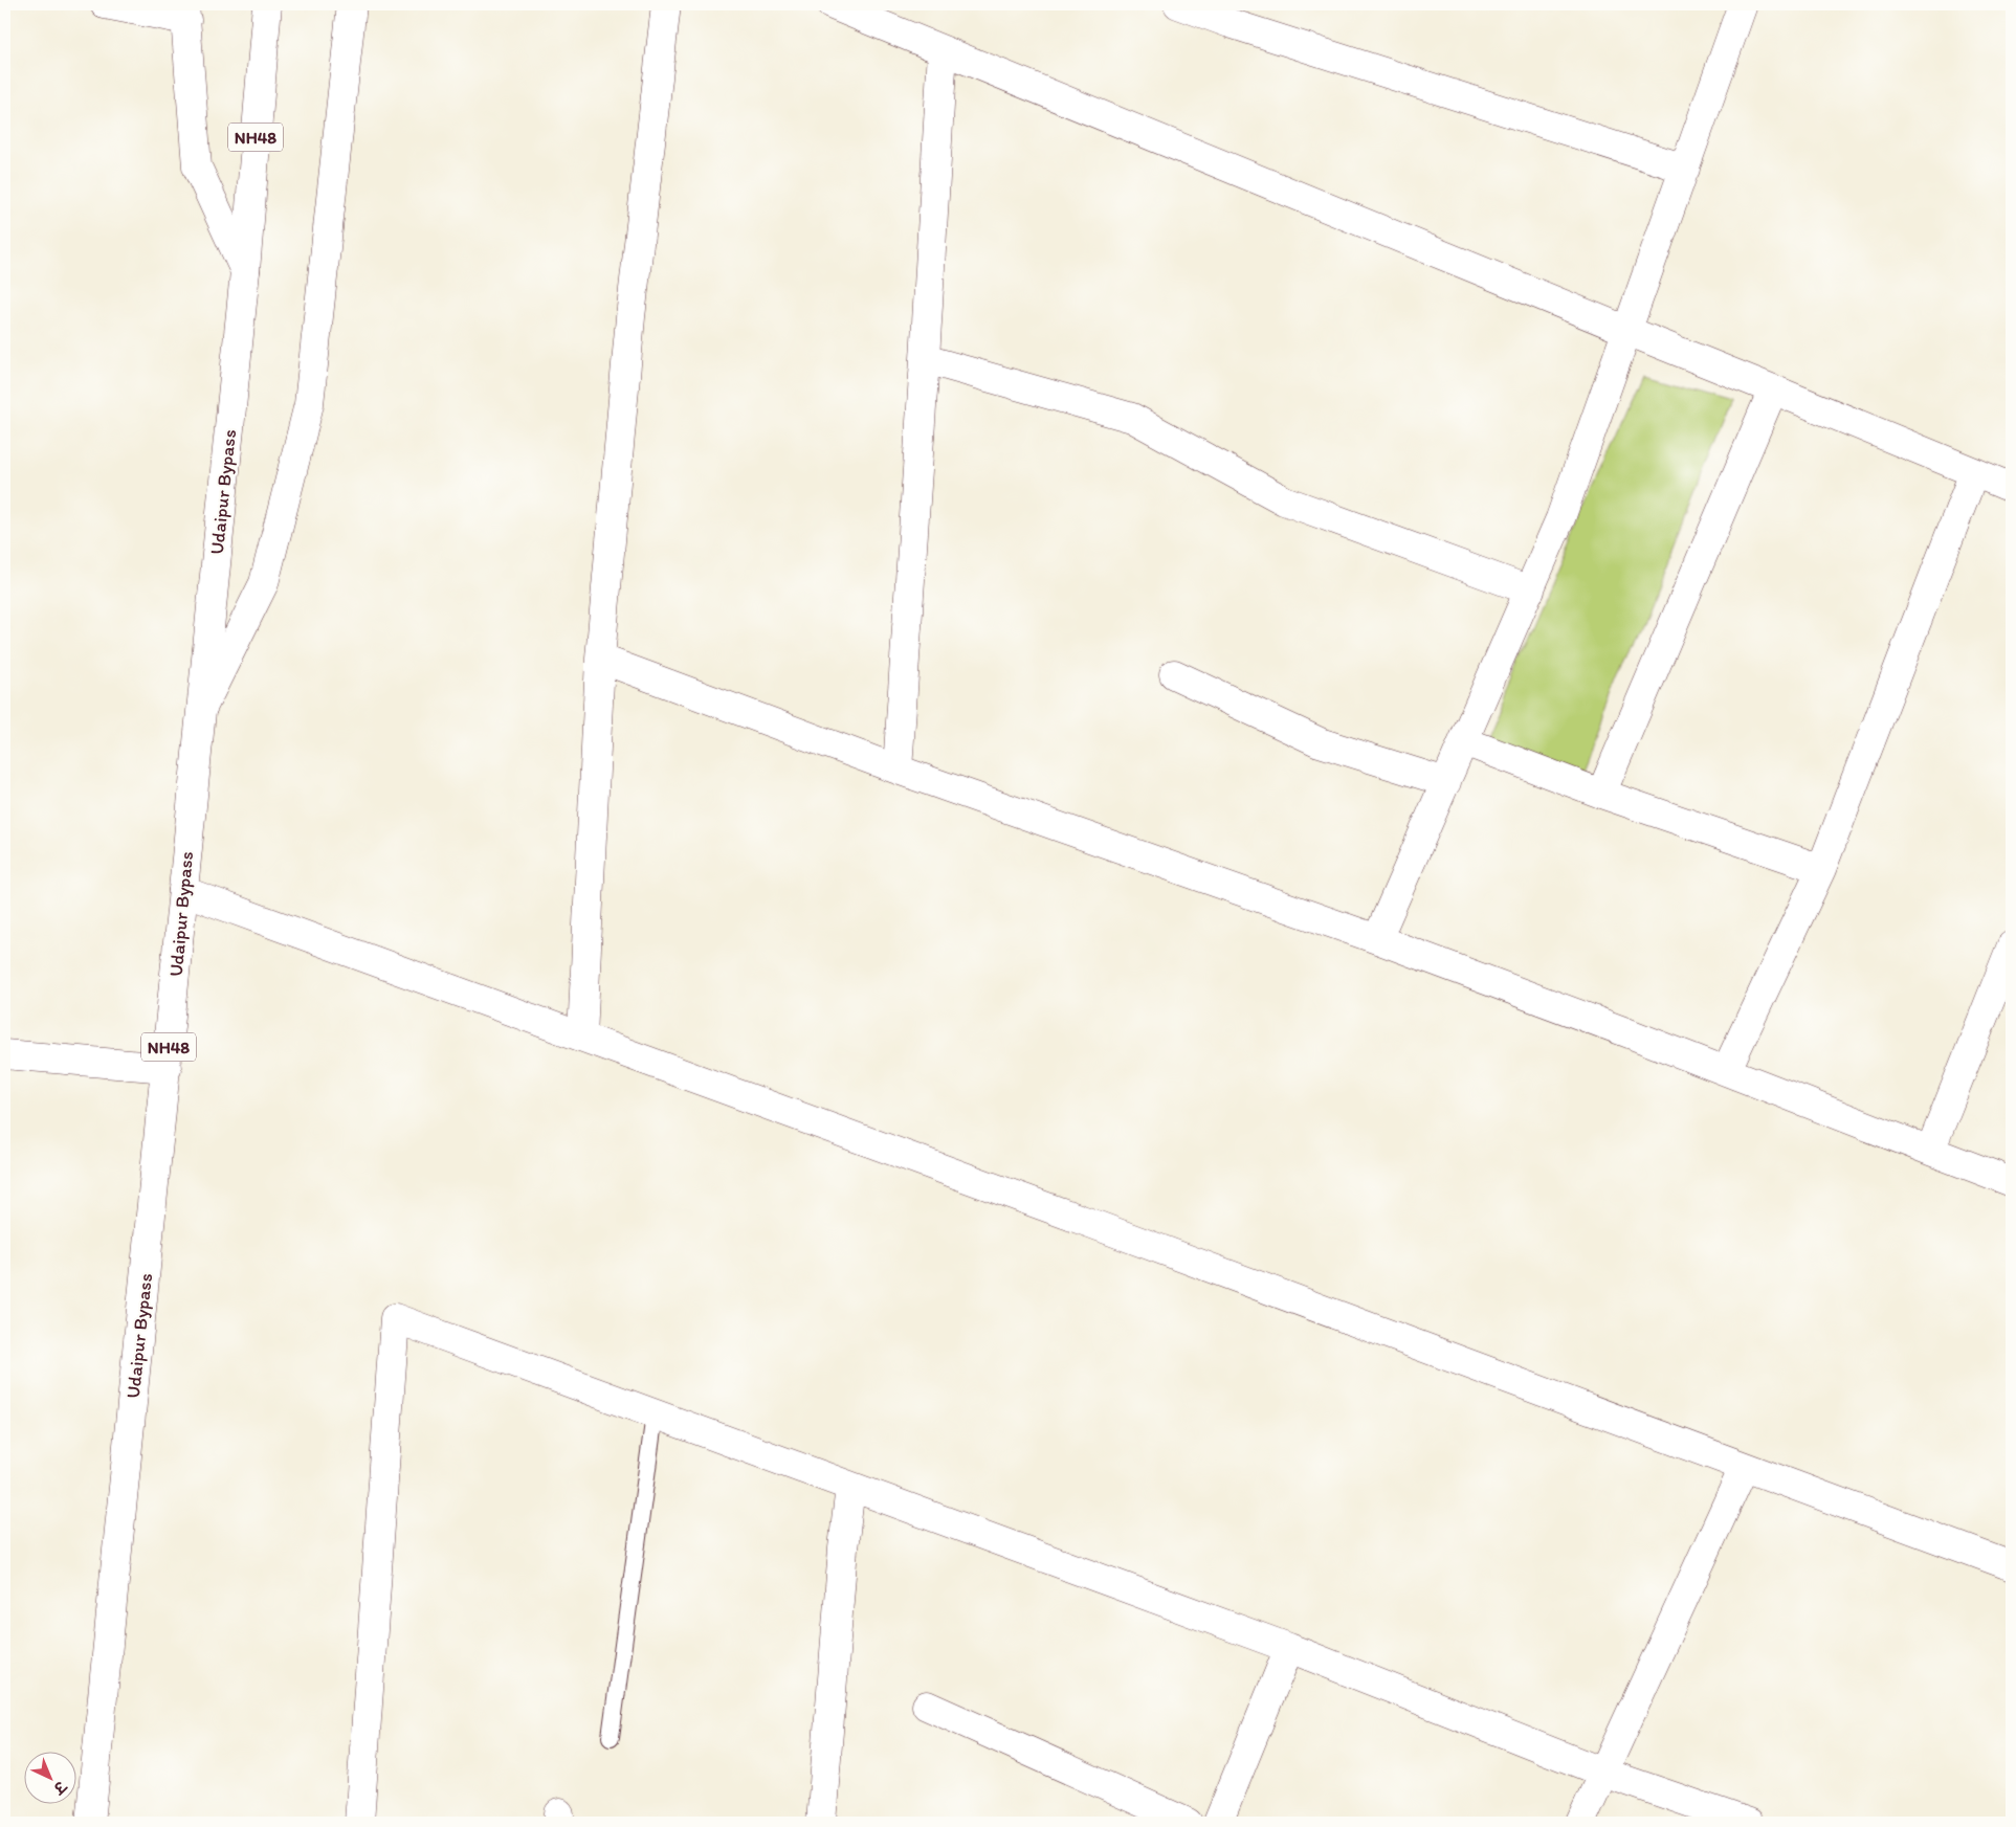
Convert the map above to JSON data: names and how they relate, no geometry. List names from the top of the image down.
{
  "streets": {
    "main road": ["NH48", "Udaipur Bypass"]
  },
  "north": "bottom right"
}
